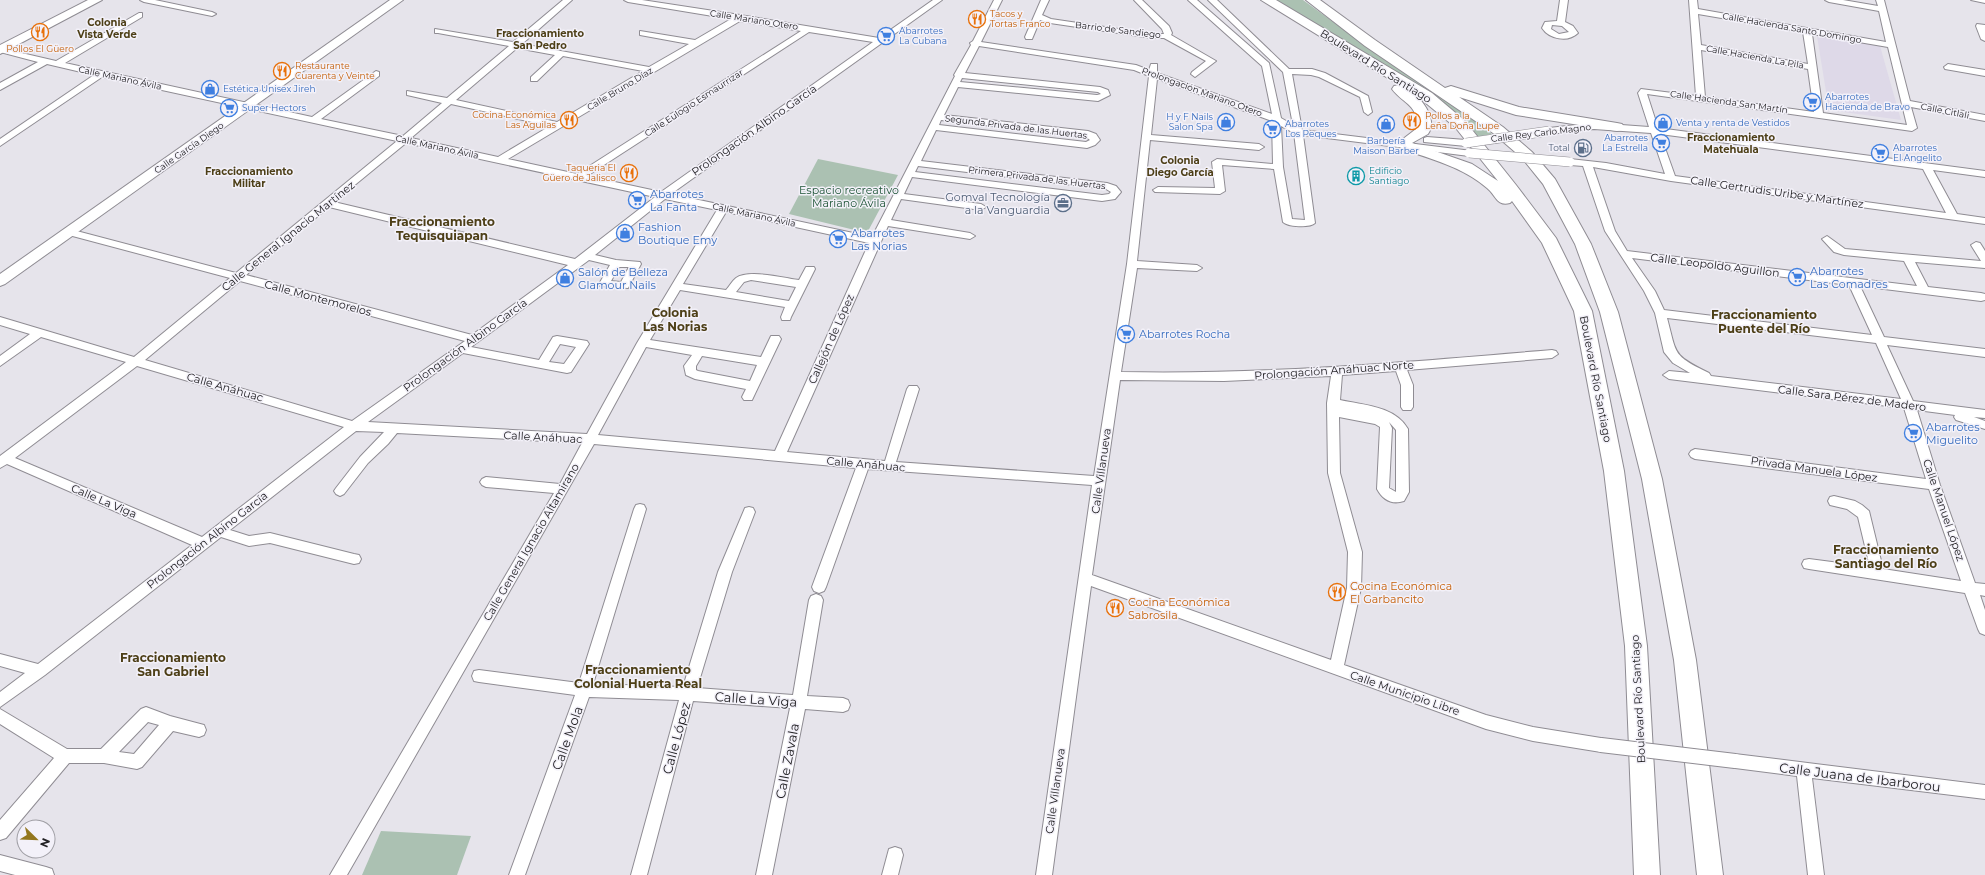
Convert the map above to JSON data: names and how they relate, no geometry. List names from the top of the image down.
{
  "streets": {
    "main road": ["Boulevard Río Santiago"],
    "street": [
      "Calle Mariano Otero",
      "Calle Hacienda Santo Domingo",
      "Barrio de Sandiego",
      "Calle Hacienda La Pila",
      "Calle Mariano Ávila",
      "Calle Bruno Díaz",
      "Prolongación Mariano Otero",
      "Calle Hacienda San Martín",
      "Calle Eulogio Esmaurrizar",
      "Calle Citlali",
      "Segunda Privada de las Huertas",
      "Prolongación Albino García",
      "Calle Rey Carlo Magno",
      "Calle García Diego",
      "Primera Privada de las Huertas",
      "Calle Gertrudis Uribe y Martínez",
      "Calle General Ignacio Martínez",
      "Calle Leopoldo Aguillon",
      "Calle Montemorelos",
      "Callejón de López",
      "Prolongación Anáhuac Norte",
      "Calle Anáhuac",
      "Calle Sara Pérez de Madero",
      "Privada Manuela López",
      "Calle Villanueva",
      "Calle La Viga",
      "Calle Manuel López",
      "Calle General Ignacio Altamirano",
      "Calle Municipio Libre",
      "Calle Mola",
      "Calle López",
      "Calle Zavala",
      "Calle Juana de Ibarborou"
    ]
  },
  "crossings": [
    ["Calle Mariano Otero", "Calle Bruno Díaz"],
    ["Calle Mariano Otero", "Calle Eulogio Esmaurrizar"],
    ["Calle Mariano Otero", "Prolongación Albino García"],
    ["Calle Mariano Ávila", "Calle Bruno Díaz"],
    ["Calle Mariano Ávila", "Calle Eulogio Esmaurrizar"],
    ["Calle Mariano Ávila", "Prolongación Albino García"],
    ["Calle Mariano Ávila", "Calle García Diego"],
    ["Calle Mariano Ávila", "Calle General Ignacio Martínez"],
    ["Calle Mariano Ávila", "Callejón de López"],
    ["Calle Mariano Ávila", "Calle General Ignacio Altamirano"],
    ["Prolongación Mariano Otero", "Calle Rey Carlo Magno"],
    ["Prolongación Mariano Otero", "Calle Gertrudis Uribe y Martínez"],
    ["Prolongación Mariano Otero", "Callejón de López"],
    ["Prolongación Mariano Otero", "Calle Villanueva"],
    ["Calle Hacienda San Martín", "Calle Citlali"],
    ["Calle Hacienda San Martín", "Calle Rey Carlo Magno"],
    ["Segunda Privada de las Huertas", "Callejón de López"],
    ["Prolongación Albino García", "Calle Montemorelos"],
    ["Prolongación Albino García", "Calle Anáhuac"],
    ["Prolongación Albino García", "Calle La Viga"],
    ["Calle García Diego", "Calle Montemorelos"],
    ["Primera Privada de las Huertas", "Callejón de López"],
    ["Calle General Ignacio Martínez", "Calle Montemorelos"],
    ["Calle General Ignacio Martínez", "Calle Anáhuac"],
    ["Calle General Ignacio Martínez", "Calle La Viga"],
    ["Calle Leopoldo Aguillon", "Calle Manuel López"],
    ["Callejón de López", "Calle Anáhuac"],
    ["Prolongación Anáhuac Norte", "Calle Villanueva"],
    ["Calle Anáhuac", "Calle Villanueva"],
    ["Calle Anáhuac", "Calle General Ignacio Altamirano"],
    ["Calle Anáhuac", "Calle Zavala"],
    ["Calle Sara Pérez de Madero", "Calle Manuel López"],
    ["Privada Manuela López", "Calle Manuel López"],
    ["Calle Villanueva", "Calle Municipio Libre"],
    ["Calle La Viga", "Calle Mola"],
    ["Calle La Viga", "Calle López"],
    ["Calle La Viga", "Calle Zavala"],
    ["Calle Municipio Libre", "Calle Juana de Ibarborou"]
  ],
  "districts": [
    "Colonia Vista Verde",
    "Fraccionamiento San Pedro",
    "Fraccionamiento Matehuala",
    "Colonia Diego García",
    "Fraccionamiento Militar",
    "Fraccionamiento Tequisquiapan",
    "Colonia Las Norias",
    "Fraccionamiento Puente del Río",
    "Fraccionamiento Santiago del Río",
    "Fraccionamiento San Gabriel",
    "Fraccionamiento Colonial Huerta Real"
  ],
  "parks": ["Espacio recreativo Mariano Ávila"],
  "places": {
    "restaurant": [
      "Tacos y Tortas Franco",
      "Pollos El Güero",
      "Restaurante Cuarenta y Veinte",
      "Cocina Económica Las Aguilas",
      "Pollos a la Leña Doña Lupe",
      "Taqueria El Güero de Jalisco",
      "Cocina Económica El Garbancito",
      "Cocina Económica Sabrosila"
    ],
    "supermarket": [
      "Abarrotes La Cubana",
      "Abarrotes Hacienda de Bravo",
      "Super Hectors",
      "Abarrotes Los Peques",
      "Abarrotes La Estrella",
      "Abarrotes El Angelito",
      "Abarrotes La Fanta",
      "Abarrotes Las Norias",
      "Abarrotes Las Comadres",
      "Abarrotes Rocha",
      "Abarrotes Miguelito"
    ],
    "shop": [
      "Estética Unisex Jireh",
      "H y F Nails Salon Spa",
      "Venta y renta de Vestidos",
      "Barbería Maison Barber",
      "Fashion Boutique Emy",
      "Salón de Belleza Glamour Nails"
    ],
    "fuel station": ["Total"],
    "building": ["Edificio Santiago"],
    "office": ["Gomval Tecnología a la Vanguardia"]
  },
  "north": "bottom right"
}
